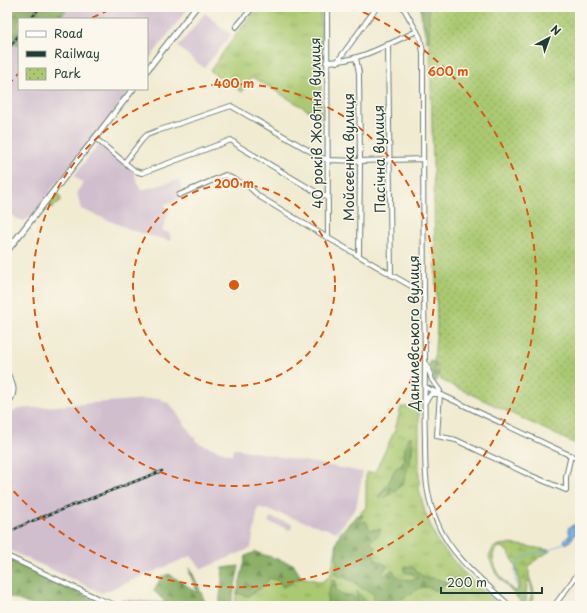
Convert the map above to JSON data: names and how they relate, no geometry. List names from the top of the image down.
{
  "streets": {
    "street": [
      "40 років Жовтня вулиця",
      "Мойсеєнка вулиця",
      "Пасічна вулиця",
      "Данилевського вулиця"
    ]
  },
  "legend": ["Road", "Railway", "Park"],
  "scale_bar": "200 m",
  "north": "top right",
  "rings": ["600 m", "400 m", "200 m"]
}
